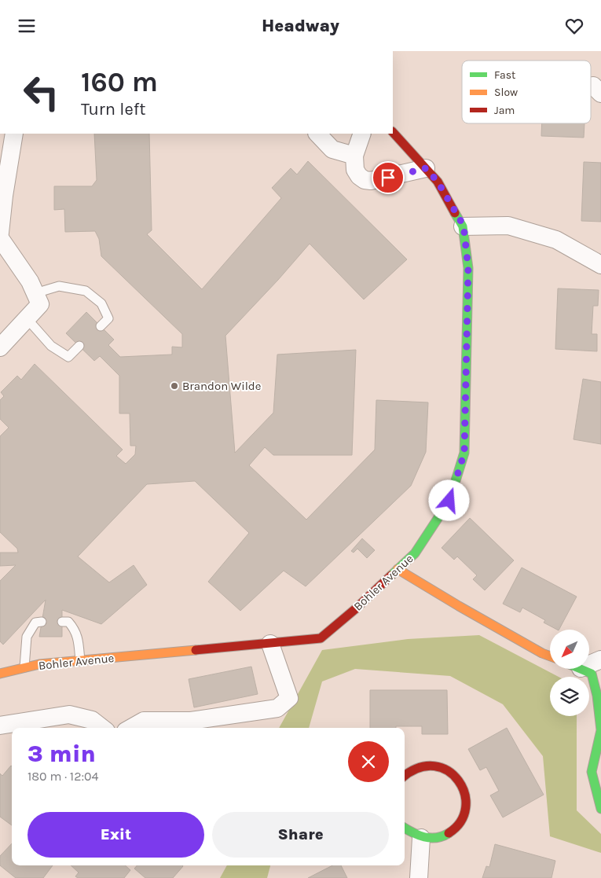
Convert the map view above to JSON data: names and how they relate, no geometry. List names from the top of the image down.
{
  "streets": {
    "street": ["Bohler Avenue"]
  },
  "places": ["Brandon Wilde"],
  "legend": ["Fast", "Slow", "Jam"],
  "north": "bottom left",
  "page": {
    "header": "Headway",
    "turn": ["160 m", "Turn left"],
    "heading": ["3 min", "180 m · 12:04"],
    "buttons": ["Exit", "Share"]
  }
}
